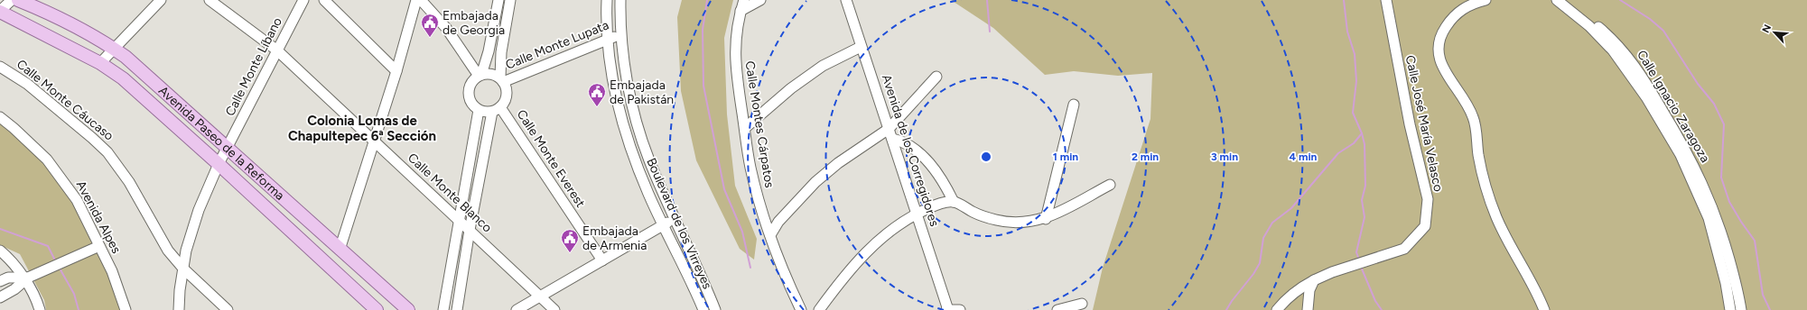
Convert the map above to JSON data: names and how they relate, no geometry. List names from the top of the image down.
{
  "streets": {
    "main road": ["Avenida Paseo de la Reforma"],
    "street": [
      "Calle Monte Lupata",
      "Calle Monte Líbano",
      "Calle Monte Cáucaso",
      "Calle Ignacio Zaragoza",
      "Calle José María Velasco",
      "Calle Montes Cárpatos",
      "Avenida de los Corregidores",
      "Calle Monte Everest",
      "Calle Monte Blanco",
      "Avenida Alpes",
      "Boulevard de los Virreyes"
    ]
  },
  "crossings": [
    ["Calle Monte Lupata", "Calle Monte Everest"],
    ["Calle Monte Lupata", "Boulevard de los Virreyes"],
    ["Calle Monte Líbano", "Calle Monte Cáucaso"],
    ["Calle Monte Líbano", "Avenida Paseo de la Reforma"],
    ["Calle Monte Líbano", "Calle Monte Blanco"]
  ],
  "districts": ["Colonia Lomas de Chapultepec 6ª Sección"],
  "places": {
    "public building": ["Embajada de Georgia", "Embajada de Pakistán", "Embajada de Armenia"]
  },
  "north": "top left",
  "rings": [
    "1 min",
    "2 min",
    "3 min",
    "4 min"
  ]
}
